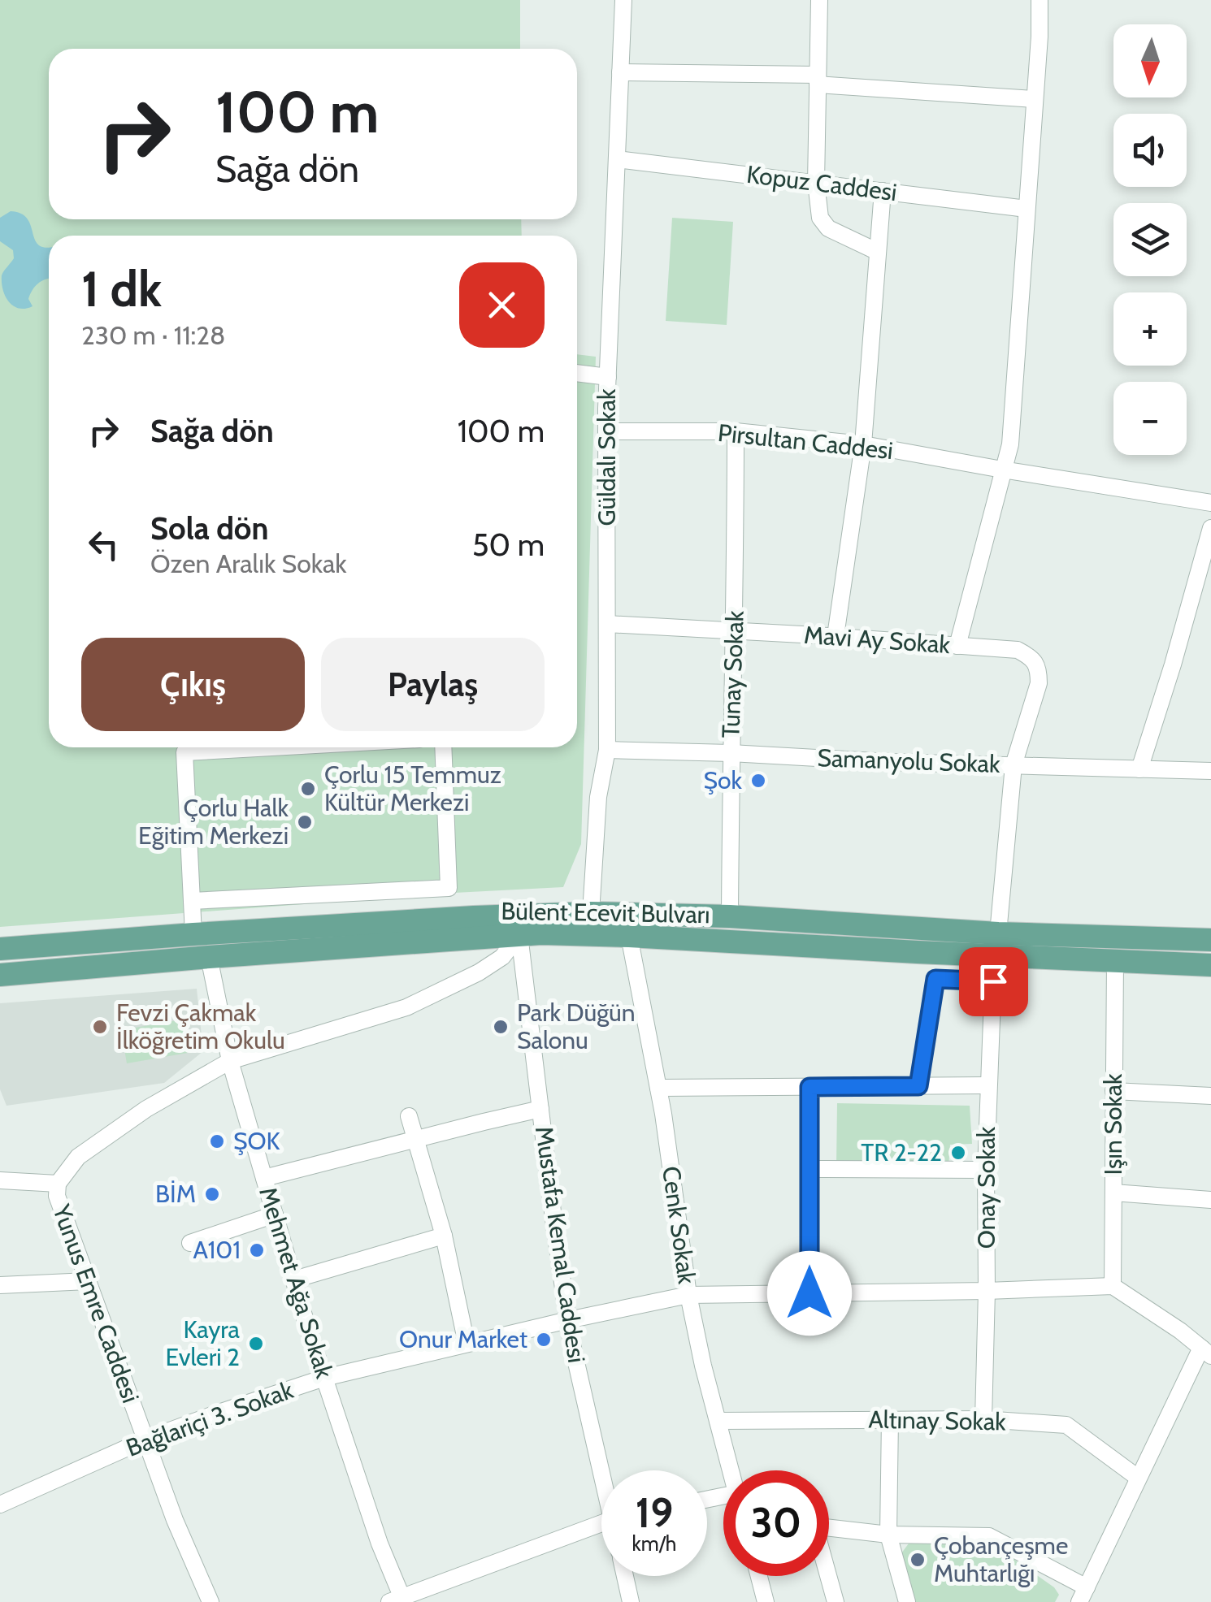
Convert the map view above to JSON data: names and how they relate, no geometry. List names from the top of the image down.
{
  "streets": {
    "main road": ["Bülent Ecevit Bulvarı"],
    "street": [
      "Kopuz Caddesi",
      "Pirsultan Caddesi",
      "Güldalı Sokak",
      "Mavi Ay Sokak",
      "Tunay Sokak",
      "Samanyolu Sokak",
      "Işın Sokak",
      "Onay Sokak",
      "Cenk Sokak",
      "Mustafa Kemal Caddesi",
      "Mehmet Ağa Sokak",
      "Yunus Emre Caddesi",
      "Bağlariçi 3. Sokak",
      "Altınay Sokak"
    ]
  },
  "crossings": [
    ["Kopuz Caddesi", "Güldalı Sokak"],
    ["Pirsultan Caddesi", "Güldalı Sokak"],
    ["Pirsultan Caddesi", "Tunay Sokak"],
    ["Güldalı Sokak", "Mavi Ay Sokak"],
    ["Güldalı Sokak", "Samanyolu Sokak"],
    ["Mavi Ay Sokak", "Tunay Sokak"],
    ["Mavi Ay Sokak", "Samanyolu Sokak"],
    ["Mavi Ay Sokak", "Onay Sokak"],
    ["Tunay Sokak", "Samanyolu Sokak"],
    ["Tunay Sokak", "Bülent Ecevit Bulvarı"],
    ["Samanyolu Sokak", "Onay Sokak"],
    ["Bülent Ecevit Bulvarı", "Işın Sokak"],
    ["Bülent Ecevit Bulvarı", "Onay Sokak"],
    ["Bülent Ecevit Bulvarı", "Cenk Sokak"],
    ["Bülent Ecevit Bulvarı", "Mustafa Kemal Caddesi"],
    ["Bülent Ecevit Bulvarı", "Mehmet Ağa Sokak"],
    ["Bülent Ecevit Bulvarı", "Yunus Emre Caddesi"],
    ["Işın Sokak", "Bağlariçi 3. Sokak"],
    ["Onay Sokak", "Bağlariçi 3. Sokak"],
    ["Onay Sokak", "Altınay Sokak"],
    ["Cenk Sokak", "Bağlariçi 3. Sokak"],
    ["Cenk Sokak", "Altınay Sokak"],
    ["Mustafa Kemal Caddesi", "Yunus Emre Caddesi"],
    ["Mustafa Kemal Caddesi", "Bağlariçi 3. Sokak"],
    ["Mehmet Ağa Sokak", "Yunus Emre Caddesi"],
    ["Mehmet Ağa Sokak", "Bağlariçi 3. Sokak"],
    ["Yunus Emre Caddesi", "Bağlariçi 3. Sokak"]
  ],
  "places": [
    "Şok",
    "Çorlu 15 Temmuz Kültür Merkezi",
    "Çorlu Halk Eğitim Merkezi",
    "Fevzi Çakmak İlköğretim Okulu",
    "Park Düğün Salonu",
    "ŞOK",
    "TR 2-22",
    "BİM",
    "A101",
    "Onur Market",
    "Kayra Evleri 2",
    "Çobançeşme Muhtarlığı"
  ],
  "north": "bottom",
  "page": {
    "map_buttons": ["+", "−"],
    "turn": ["100 m", "Sağa dön"],
    "heading": ["1 dk", "230 m · 11:28"],
    "list": [
      {
        "name": "Sağa dön",
        "value": "100 m"
      },
      {
        "name": "Sola dön",
        "note": "Özen Aralık Sokak",
        "value": "50 m"
      }
    ],
    "buttons": ["Çıkış", "Paylaş"],
    "speed": "19 km/h",
    "limit": "30"
  }
}
